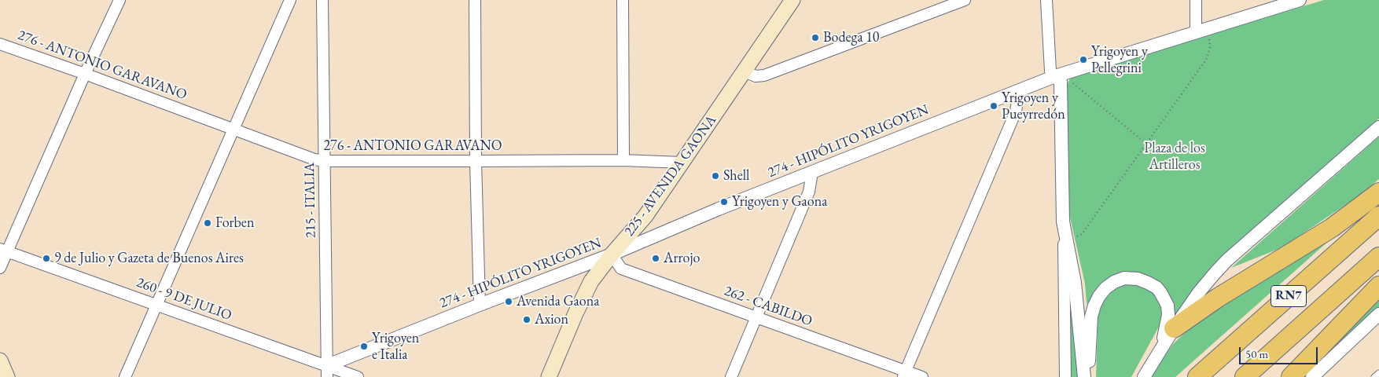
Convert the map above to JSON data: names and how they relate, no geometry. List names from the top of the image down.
{
  "streets": {
    "highway": ["RN7"],
    "main road": ["225 - AVENIDA GAONA"],
    "street": [
      "276 - ANTONIO GARAVANO",
      "274 - HIPÓLITO YRIGOYEN",
      "215 - ITALIA",
      "260 - 9 DE JULIO",
      "262 - CABILDO"
    ]
  },
  "crossings": [
    ["276 - ANTONIO GARAVANO", "225 - AVENIDA GAONA"],
    ["276 - ANTONIO GARAVANO", "215 - ITALIA"],
    ["274 - HIPÓLITO YRIGOYEN", "225 - AVENIDA GAONA"],
    ["274 - HIPÓLITO YRIGOYEN", "215 - ITALIA"],
    ["274 - HIPÓLITO YRIGOYEN", "260 - 9 DE JULIO"],
    ["274 - HIPÓLITO YRIGOYEN", "262 - CABILDO"],
    ["225 - AVENIDA GAONA", "262 - CABILDO"],
    ["215 - ITALIA", "260 - 9 DE JULIO"]
  ],
  "parks": ["Plaza de los Artilleros"],
  "places": [
    "Bodega 10",
    "Yrigoyen y Pellegrini",
    "Yrigoyen y Pueyrredón",
    "Shell",
    "Yrigoyen y Gaona",
    "Forben",
    "9 de Julio y Gazeta de Buenos Aires",
    "Arrojo",
    "Avenida Gaona",
    "Axion",
    "Yrigoyen e Italia"
  ],
  "scale_bar": "50 m"
}
